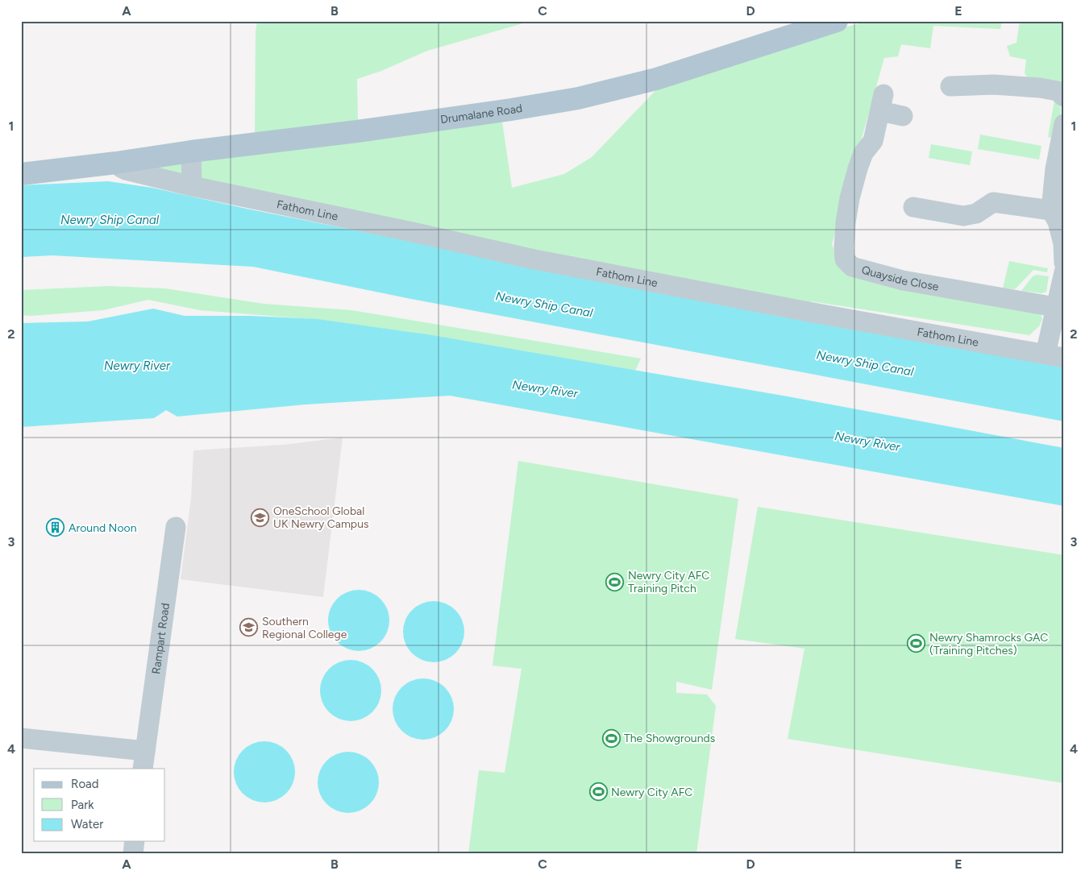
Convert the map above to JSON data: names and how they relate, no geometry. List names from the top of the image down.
{
  "streets": {
    "main road": ["Drumalane Road"],
    "street": ["Fathom Line", "Quayside Close", "Rampart Road"]
  },
  "crossings": [
    ["Drumalane Road", "Fathom Line"]
  ],
  "water": ["Newry Ship Canal", "Newry River"],
  "places": {
    "school or university": ["OneSchool Global UK Newry Campus", "Southern Regional College"],
    "building": ["Around Noon"],
    "sports": [
      "Newry City AFC Training Pitch",
      "Newry Shamrocks GAC (Training Pitches)",
      "The Showgrounds",
      "Newry City AFC"
    ]
  },
  "legend": ["Road", "Park", "Water"],
  "grid": {
    "columns": [
      "A",
      "B",
      "C",
      "D",
      "E"
    ],
    "rows": [
      "1",
      "2",
      "3",
      "4"
    ]
  }
}
